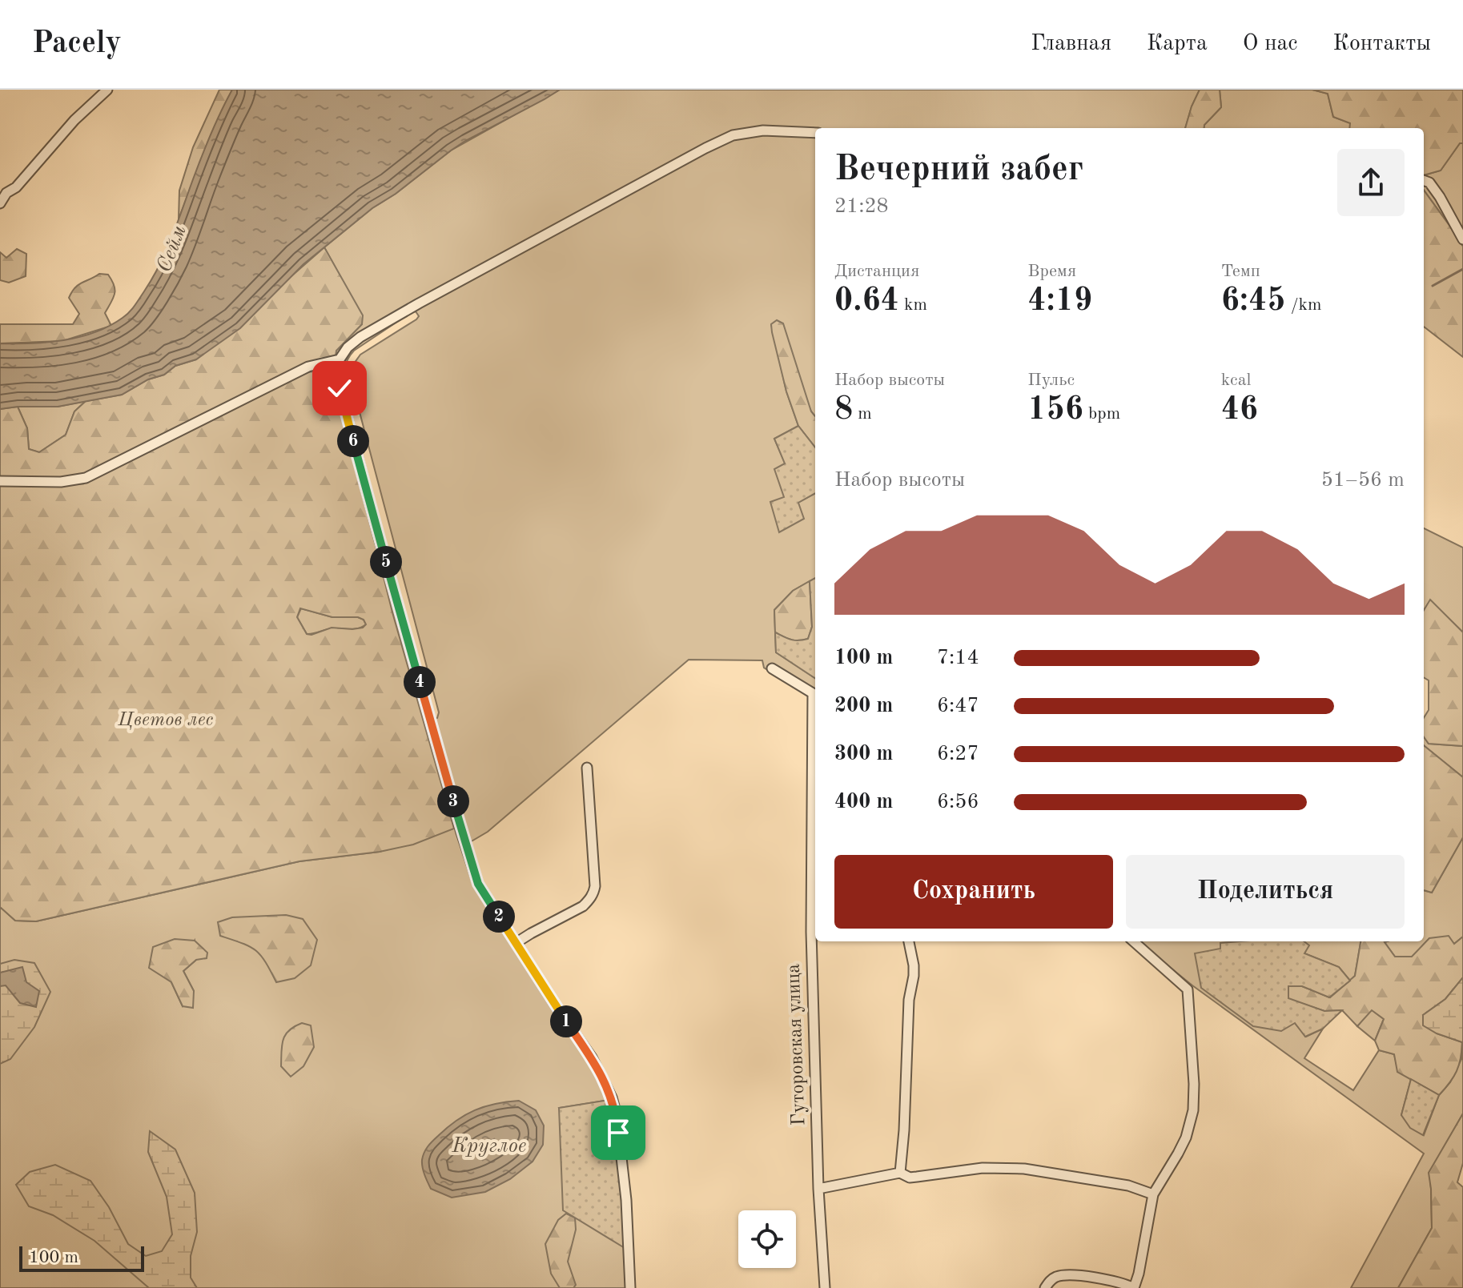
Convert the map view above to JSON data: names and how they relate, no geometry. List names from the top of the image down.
{
  "streets": {
    "street": ["Гуторовская улица"]
  },
  "water": ["Сейм", "Круглое"],
  "parks": ["Цветов лес"],
  "scale_bar": "100 m",
  "page": {
    "header": "Pacely",
    "nav": [
      "Главная",
      "Карта",
      "О нас",
      "Контакты"
    ],
    "heading": ["Вечерний забег", "21:28"],
    "stats": [
      ["Дистанция", "0.64 km"],
      ["Время", "4:19"],
      ["Темп", "6:45 /km"],
      ["Набор высоты", "8 m"],
      ["Пульс", "156 bpm"],
      ["kcal", "46"]
    ],
    "pins": [
      "6",
      "5",
      "4",
      "3",
      "2",
      "1"
    ],
    "chart": ["Набор высоты", "51–56 m"],
    "list": [
      {
        "name": "100 m",
        "note": "7:14"
      },
      {
        "name": "200 m",
        "note": "6:47"
      },
      {
        "name": "300 m",
        "note": "6:27"
      },
      {
        "name": "400 m",
        "note": "6:56"
      }
    ],
    "buttons": ["Сохранить", "Поделиться"],
    "scale": "100 m"
  }
}
